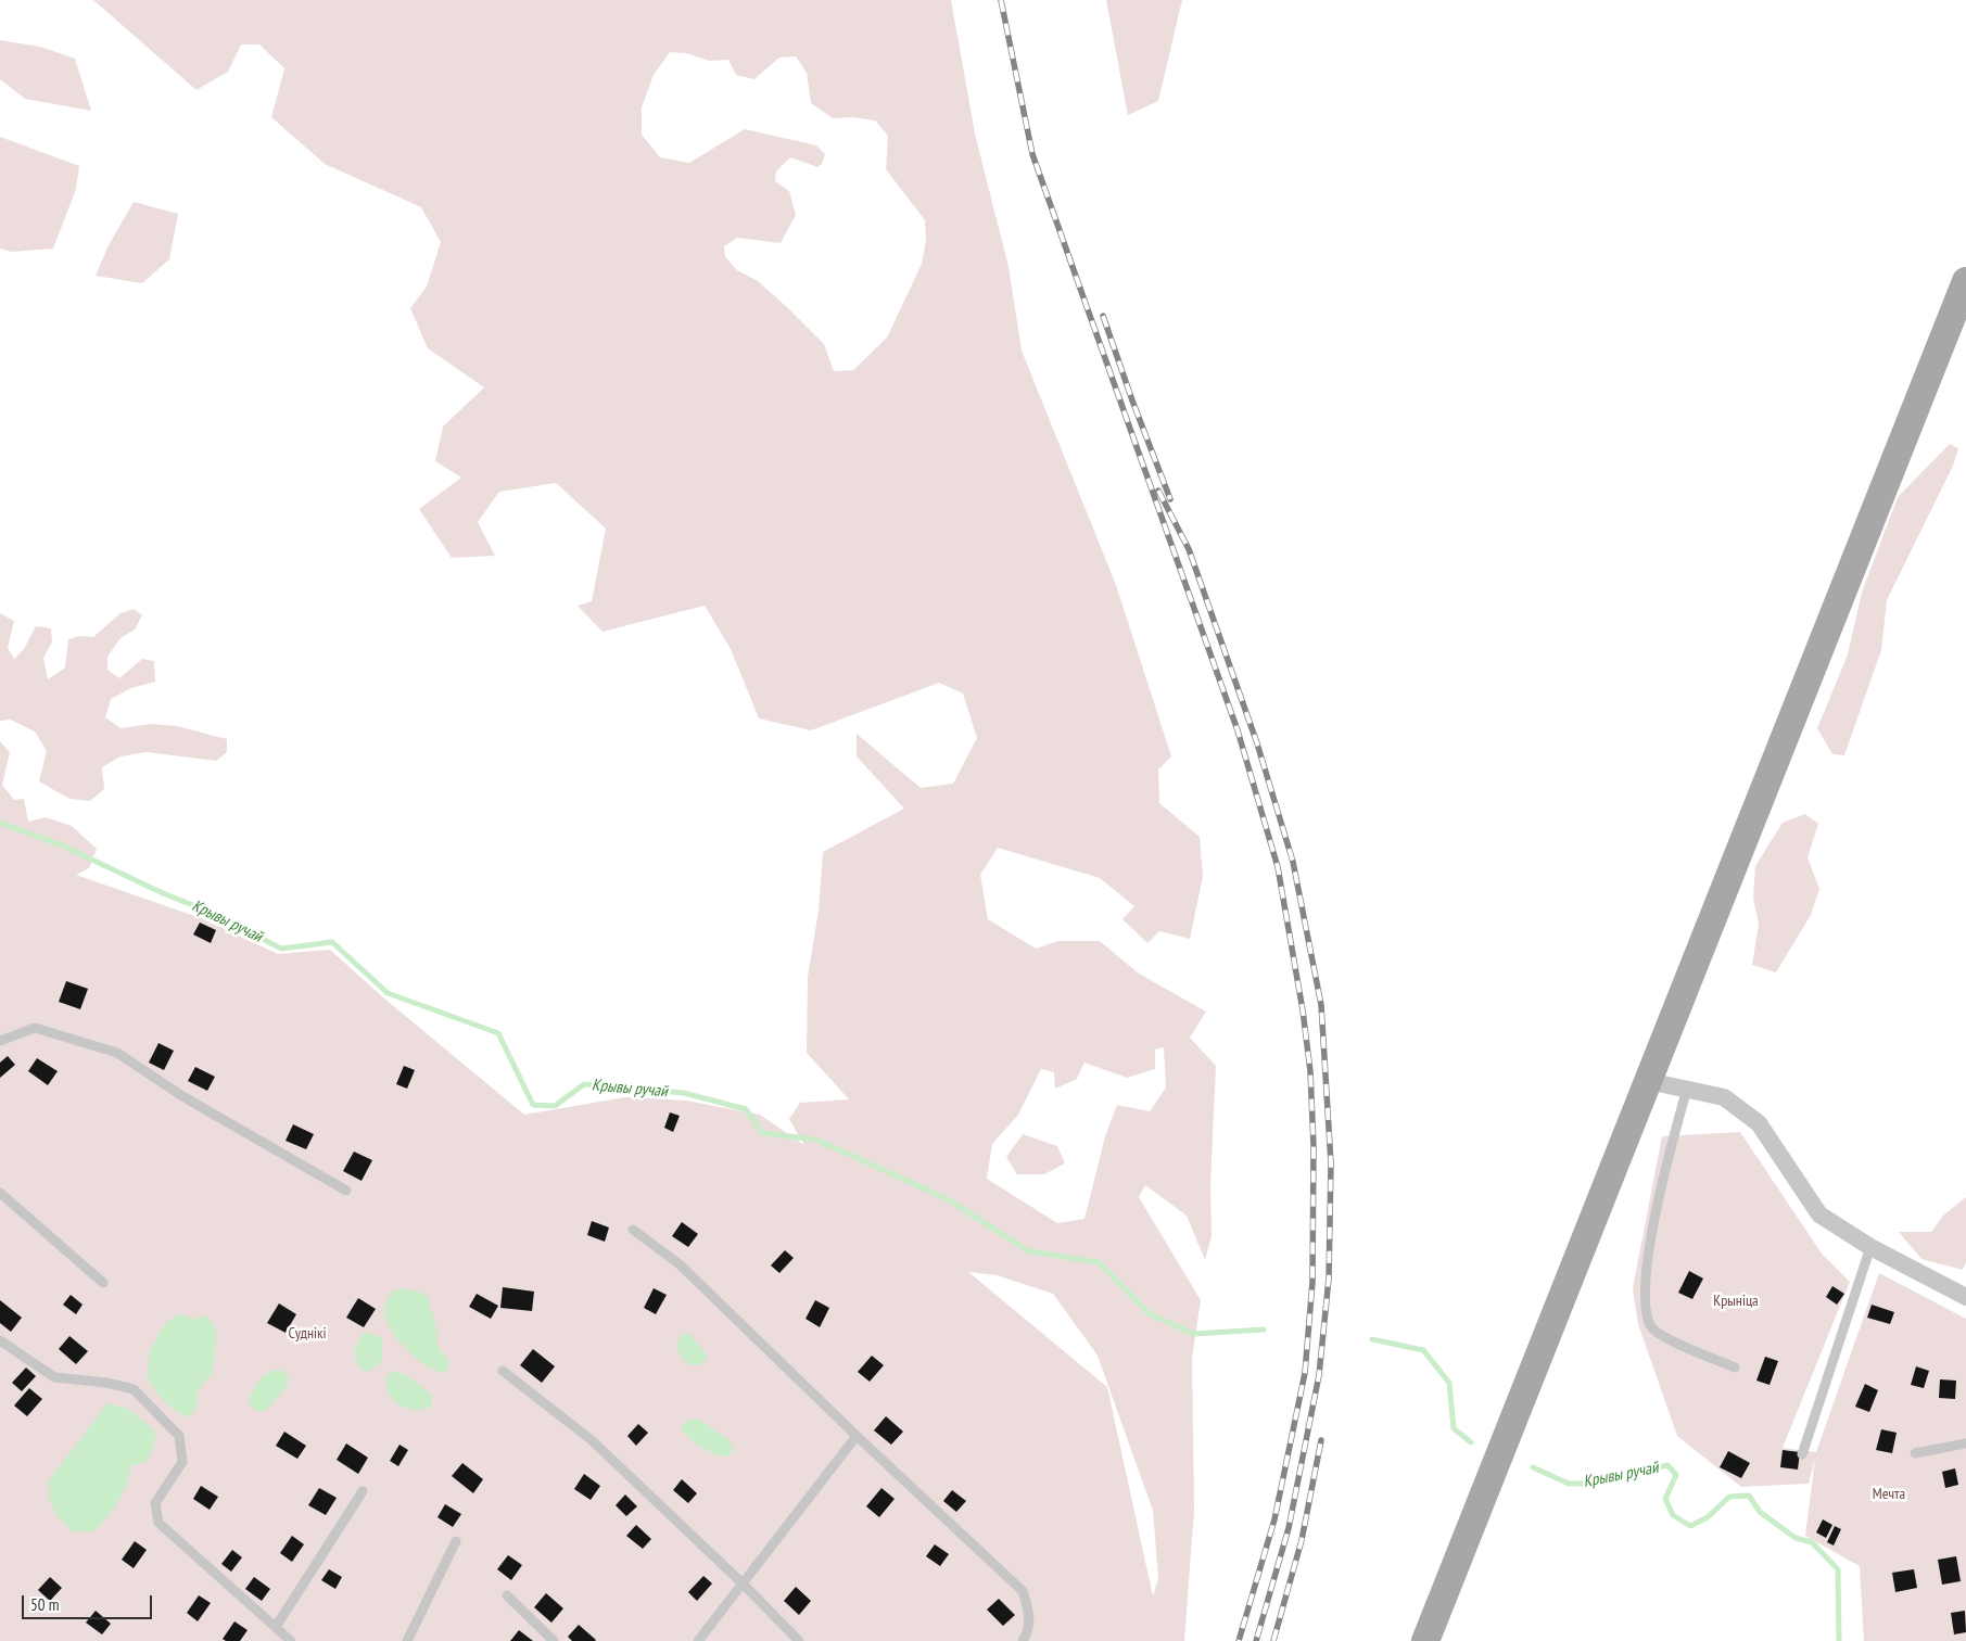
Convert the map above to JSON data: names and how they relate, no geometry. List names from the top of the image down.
{
  "water": ["Крывы ручай"],
  "parks": ["Крыніца", "Суднікі", "Мечта"],
  "scale_bar": "50 m"
}
